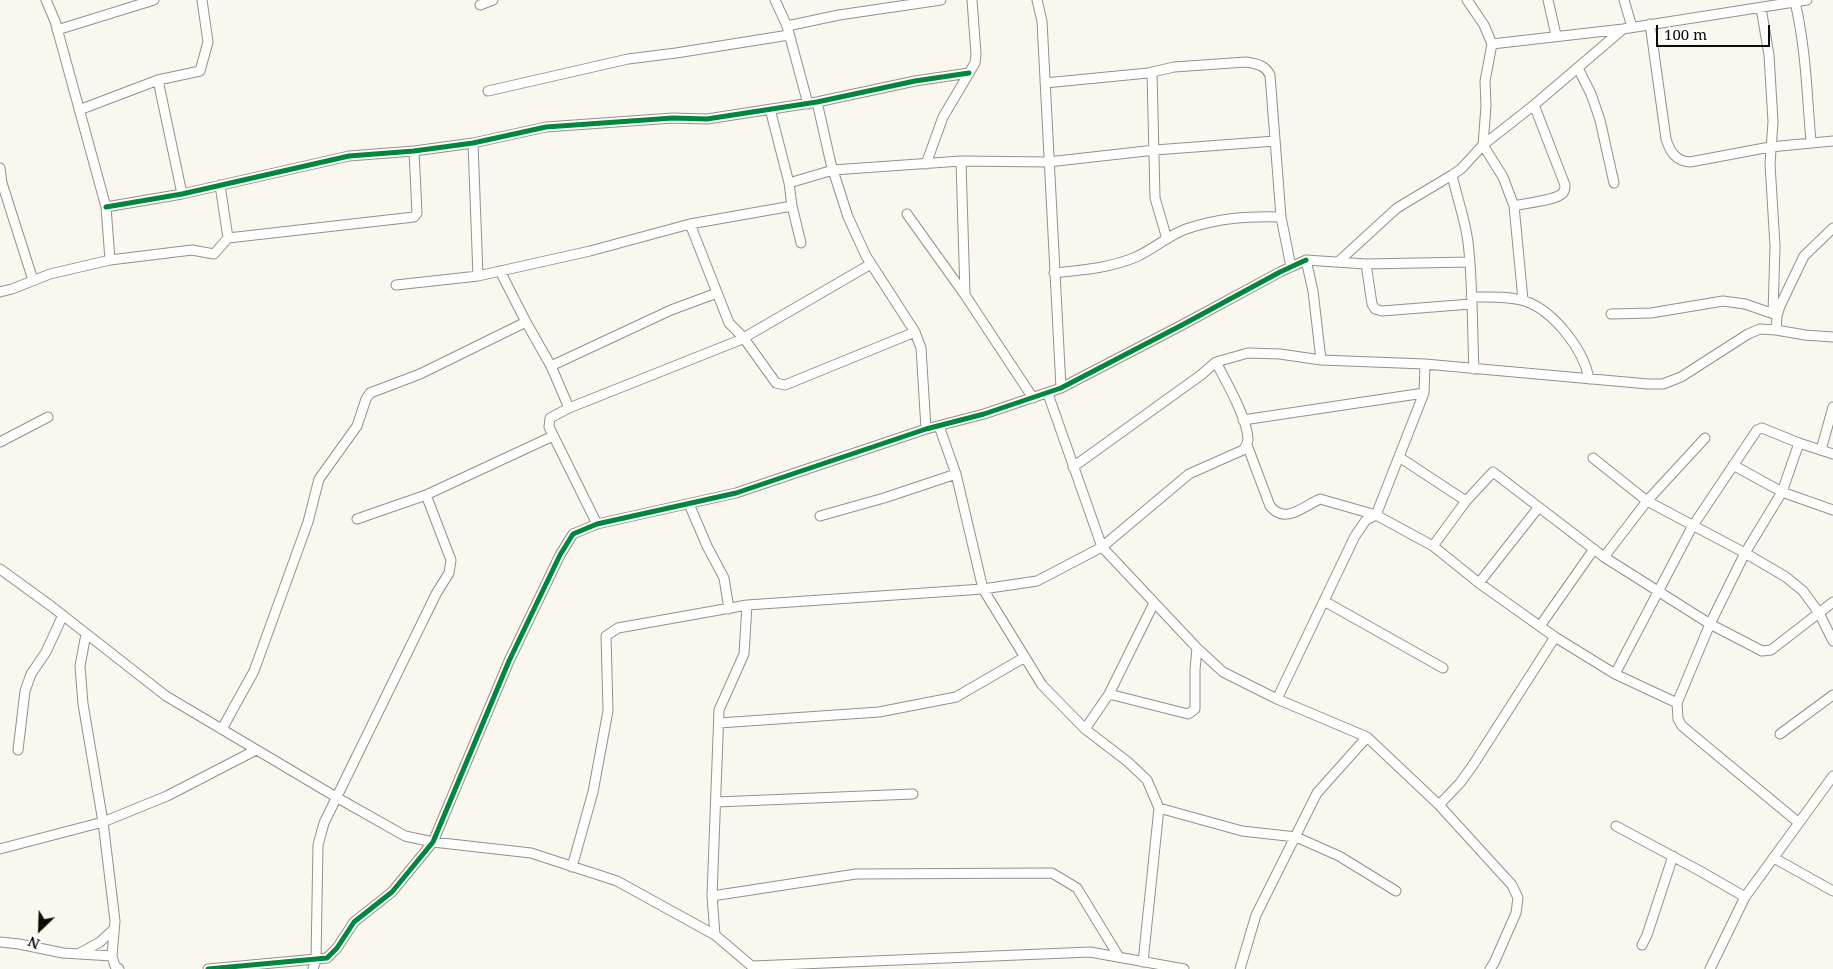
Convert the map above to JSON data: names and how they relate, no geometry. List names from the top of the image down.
{
  "scale_bar": "100 m",
  "north": "bottom left"
}
